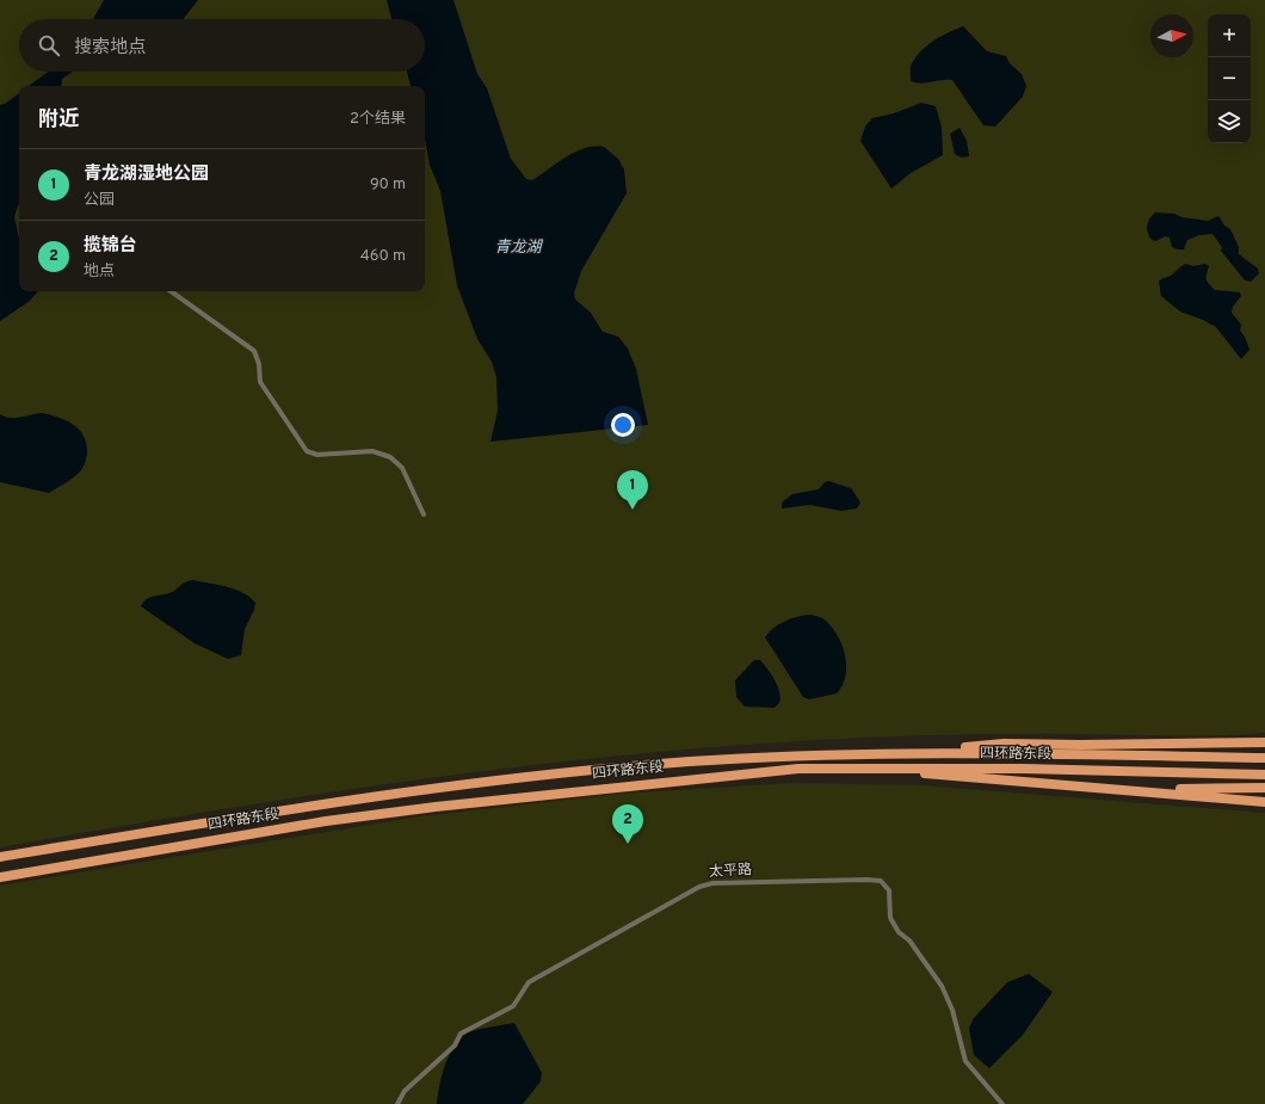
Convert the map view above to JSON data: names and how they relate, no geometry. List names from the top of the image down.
{
  "streets": {
    "highway": ["四环路东段"],
    "street": ["太平路"]
  },
  "water": ["青龙湖"],
  "north": "right",
  "page": {
    "map_buttons": ["+", "−"],
    "search": "搜索地点",
    "heading": ["附近", "2个结果"],
    "list": [
      {
        "mark": "1",
        "name": "青龙湖湿地公园",
        "note": "公园",
        "value": "90 m"
      },
      {
        "mark": "2",
        "name": "揽锦台",
        "note": "地点",
        "value": "460 m"
      }
    ],
    "pins": ["1", "2"]
  }
}
